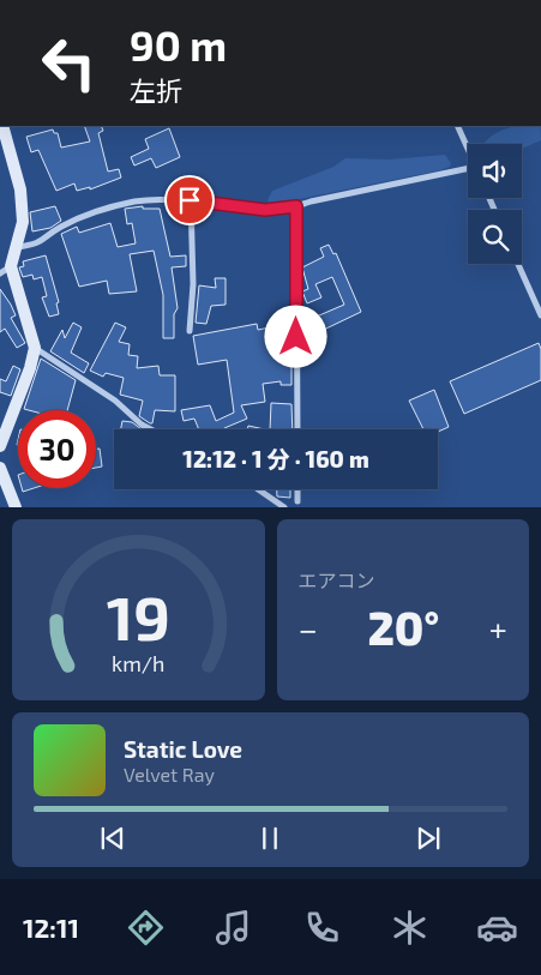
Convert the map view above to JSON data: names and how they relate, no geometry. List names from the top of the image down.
{
  "page": {
    "turn": ["90 m", "左折"],
    "limit": "30",
    "trip": "12:12 · 1 分 · 160 m",
    "tile": "エアコン",
    "heat": ["−", "20°", "+"],
    "song": ["Static Love", "Velvet Ray"],
    "tabs": "12:11",
    "gauge": ["19", "km/h"]
  }
}
